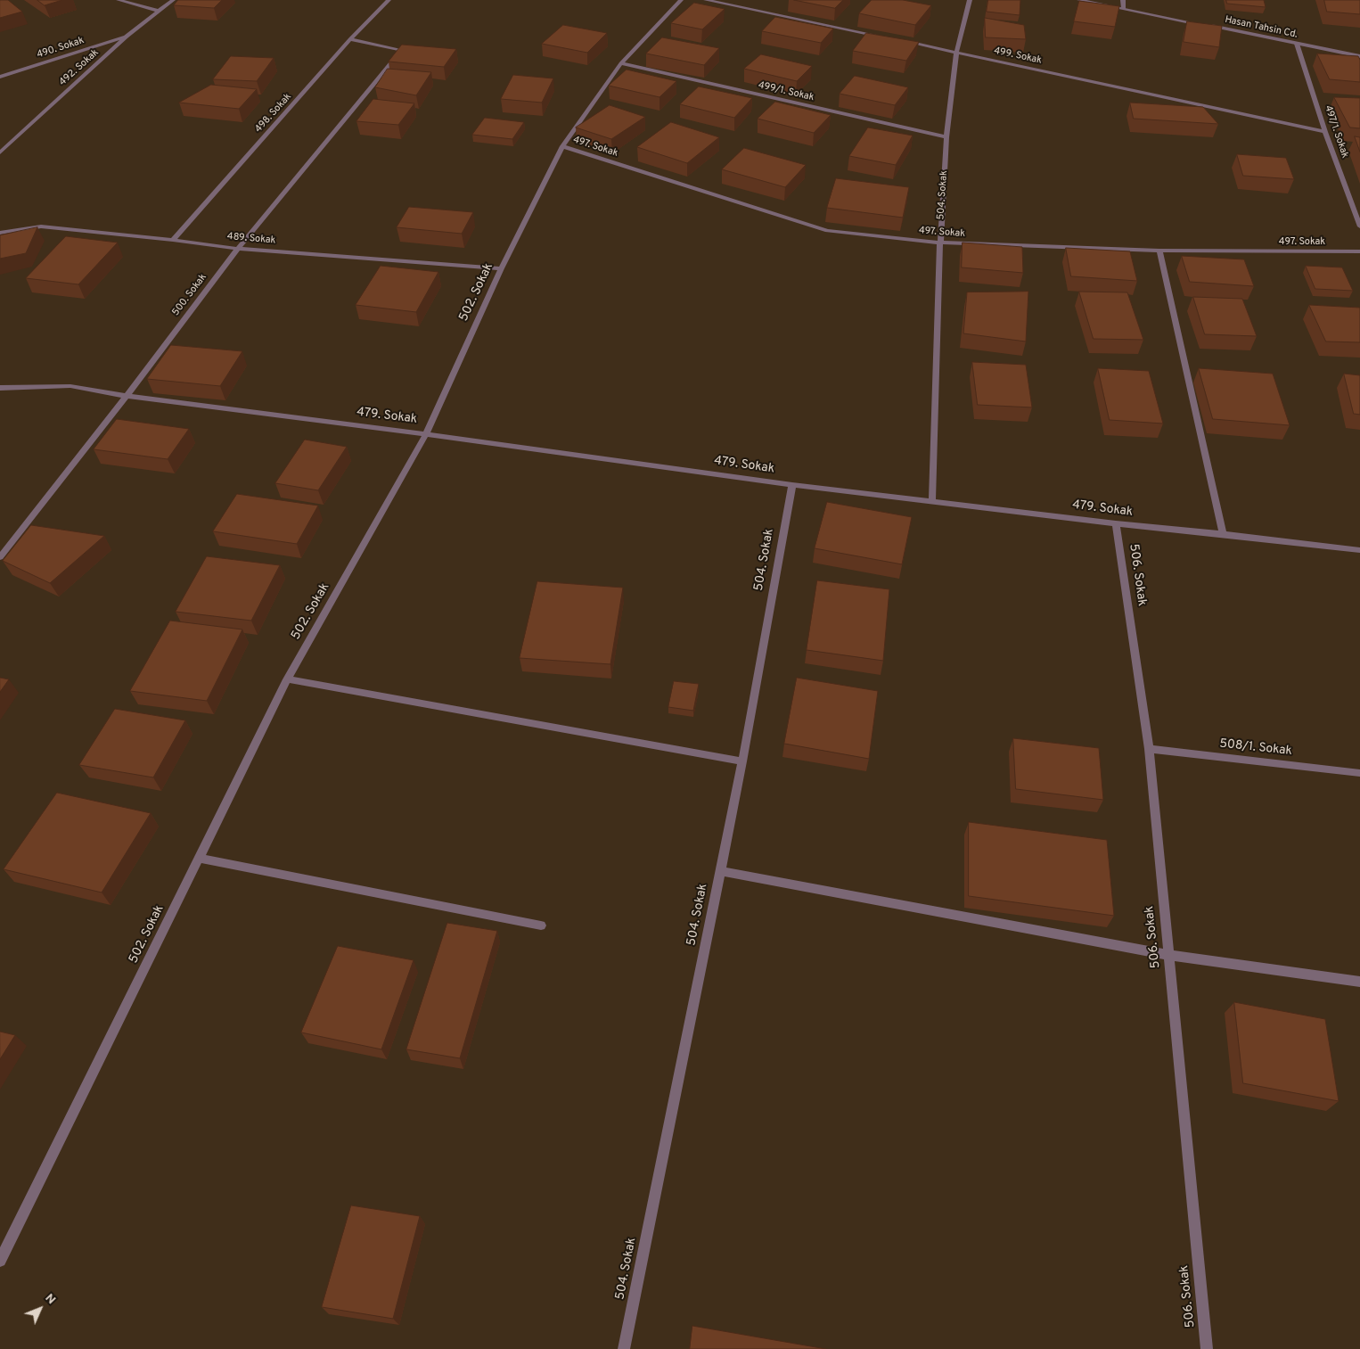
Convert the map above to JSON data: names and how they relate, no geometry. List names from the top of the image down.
{
  "streets": {
    "street": [
      "Hasan Tahsin Cd.",
      "490. Sokak",
      "499. Sokak",
      "492. Sokak",
      "499/1. Sokak",
      "498. Sokak",
      "497/1. Sokak",
      "497. Sokak",
      "504. Sokak",
      "489. Sokak",
      "502. Sokak",
      "500. Sokak",
      "479. Sokak",
      "506. Sokak",
      "508/1. Sokak"
    ]
  },
  "crossings": [
    ["Hasan Tahsin Cd.", "497/1. Sokak"],
    ["490. Sokak", "492. Sokak"],
    ["499. Sokak", "497/1. Sokak"],
    ["499. Sokak", "504. Sokak"],
    ["499/1. Sokak", "504. Sokak"],
    ["499/1. Sokak", "502. Sokak"],
    ["498. Sokak", "489. Sokak"],
    ["498. Sokak", "500. Sokak"],
    ["497. Sokak", "504. Sokak"],
    ["497. Sokak", "502. Sokak"],
    ["504. Sokak", "479. Sokak"],
    ["489. Sokak", "502. Sokak"],
    ["489. Sokak", "500. Sokak"],
    ["502. Sokak", "479. Sokak"],
    ["500. Sokak", "479. Sokak"],
    ["479. Sokak", "506. Sokak"],
    ["506. Sokak", "508/1. Sokak"]
  ],
  "north": "top right"
}
